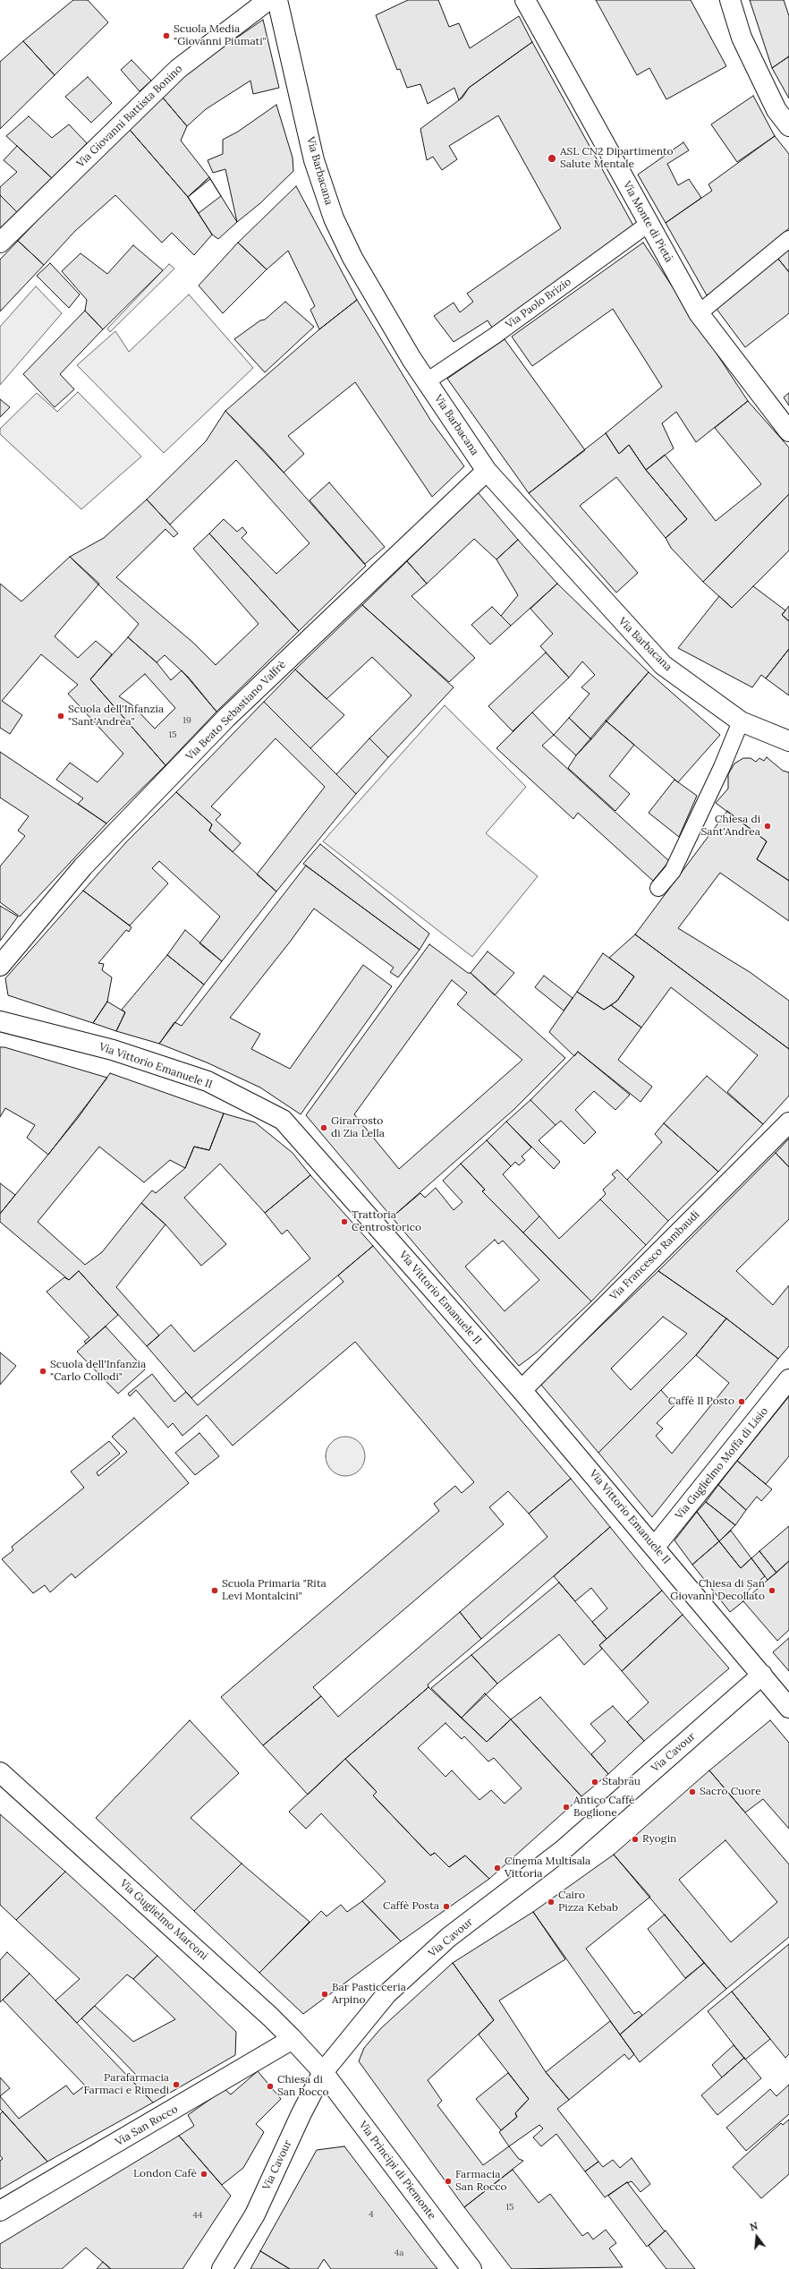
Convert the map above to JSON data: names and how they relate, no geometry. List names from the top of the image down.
{
  "streets": {
    "street": [
      "Via Giovanni Battista Bonino",
      "Via Barbacana",
      "Via Monte di Pietà",
      "Via Beato Sebastiano Valfrè",
      "Via Vittorio Emanuele II",
      "Via Francesco Rambaudi",
      "Via Guglielmo Moffa di Lisio",
      "Via Cavour",
      "Via Guglielmo Marconi",
      "Via San Rocco",
      "Via Principi di Piemonte"
    ],
    "lane": ["Via Paolo Brizio"]
  },
  "crossings": [
    ["Via Barbacana", "Via Paolo Brizio"],
    ["Via Barbacana", "Via Beato Sebastiano Valfrè"],
    ["Via Monte di Pietà", "Via Paolo Brizio"],
    ["Via Vittorio Emanuele II", "Via Francesco Rambaudi"],
    ["Via Vittorio Emanuele II", "Via Guglielmo Moffa di Lisio"],
    ["Via Vittorio Emanuele II", "Via Cavour"],
    ["Via Cavour", "Via Guglielmo Marconi"],
    ["Via Cavour", "Via Principi di Piemonte"],
    ["Via Guglielmo Marconi", "Via San Rocco"],
    ["Via Guglielmo Marconi", "Via Principi di Piemonte"]
  ],
  "places": [
    "Scuola Media \"Giovanni Piumati\"",
    "ASL CN2 Dipartimento Salute Mentale",
    "Scuola dell'Infanzia \"Sant'Andrea\"",
    "Chiesa di Sant'Andrea",
    "Girarrosto di Zia Lella",
    "Trattoria Centrostorico",
    "Scuola dell'Infanzia \"Carlo Collodi\"",
    "Caffè Il Posto",
    "Scuola Primaria \"Rita Levi Montalcini\"",
    "Chiesa di San Giovanni Decollato",
    "Stabräu",
    "Sacro Cuore",
    "Antico Caffé Boglione",
    "Ryogin",
    "Cinema Multisala Vittoria",
    "Cairo Pizza Kebab",
    "Caffè Posta",
    "Bar Pasticceria Arpino",
    "Parafarmacia Farmaci e Rimedi",
    "Chiesa di San Rocco",
    "London Cafè",
    "Farmacia San Rocco"
  ],
  "house_numbers": [
    "19",
    "15",
    "15",
    "4",
    "44",
    "4a"
  ],
  "north": "top"
}
